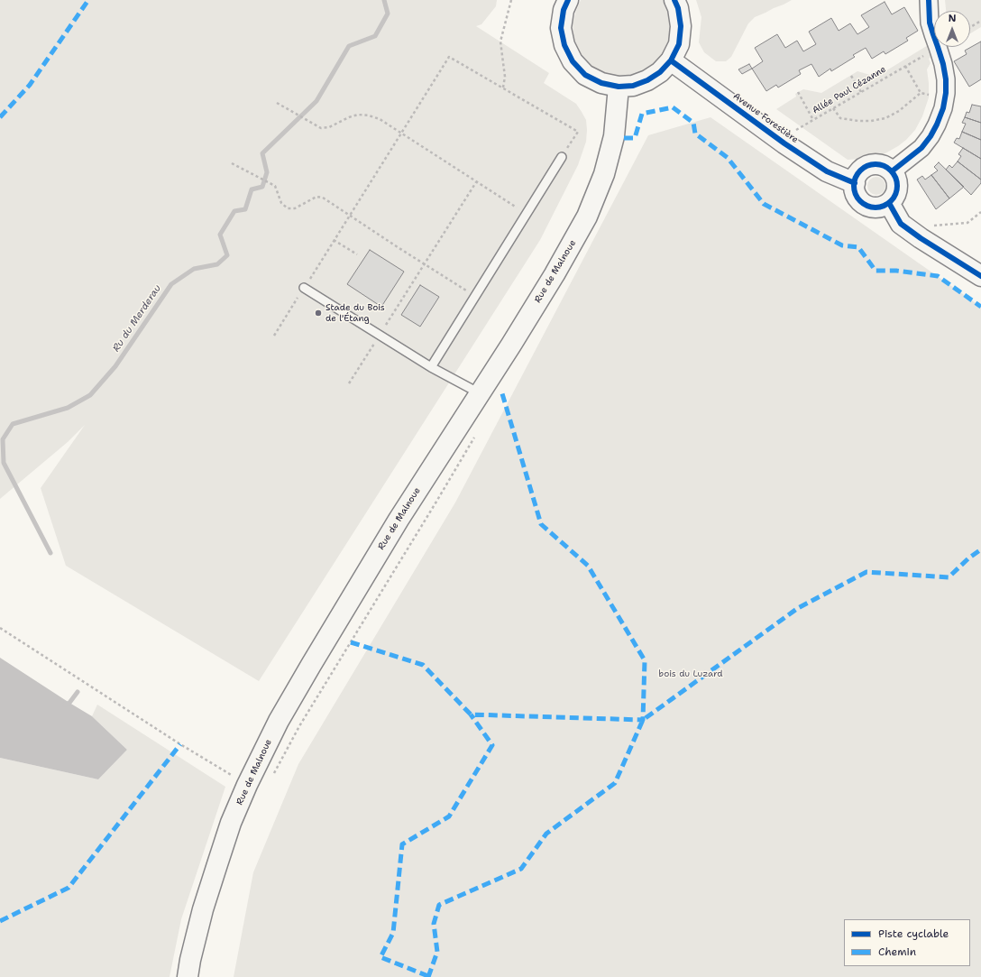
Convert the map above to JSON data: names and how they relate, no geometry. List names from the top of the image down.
{
  "streets": {
    "main road": ["Avenue Forestière", "Rue de Malnoue"],
    "path": ["Allée Paul Cézanne"]
  },
  "water": ["Ru du Merderau"],
  "parks": ["bois du Luzard"],
  "places": ["Stade du Bois de l'Étang"],
  "legend": ["Piste cyclable", "Chemin"],
  "north": "top"
}
